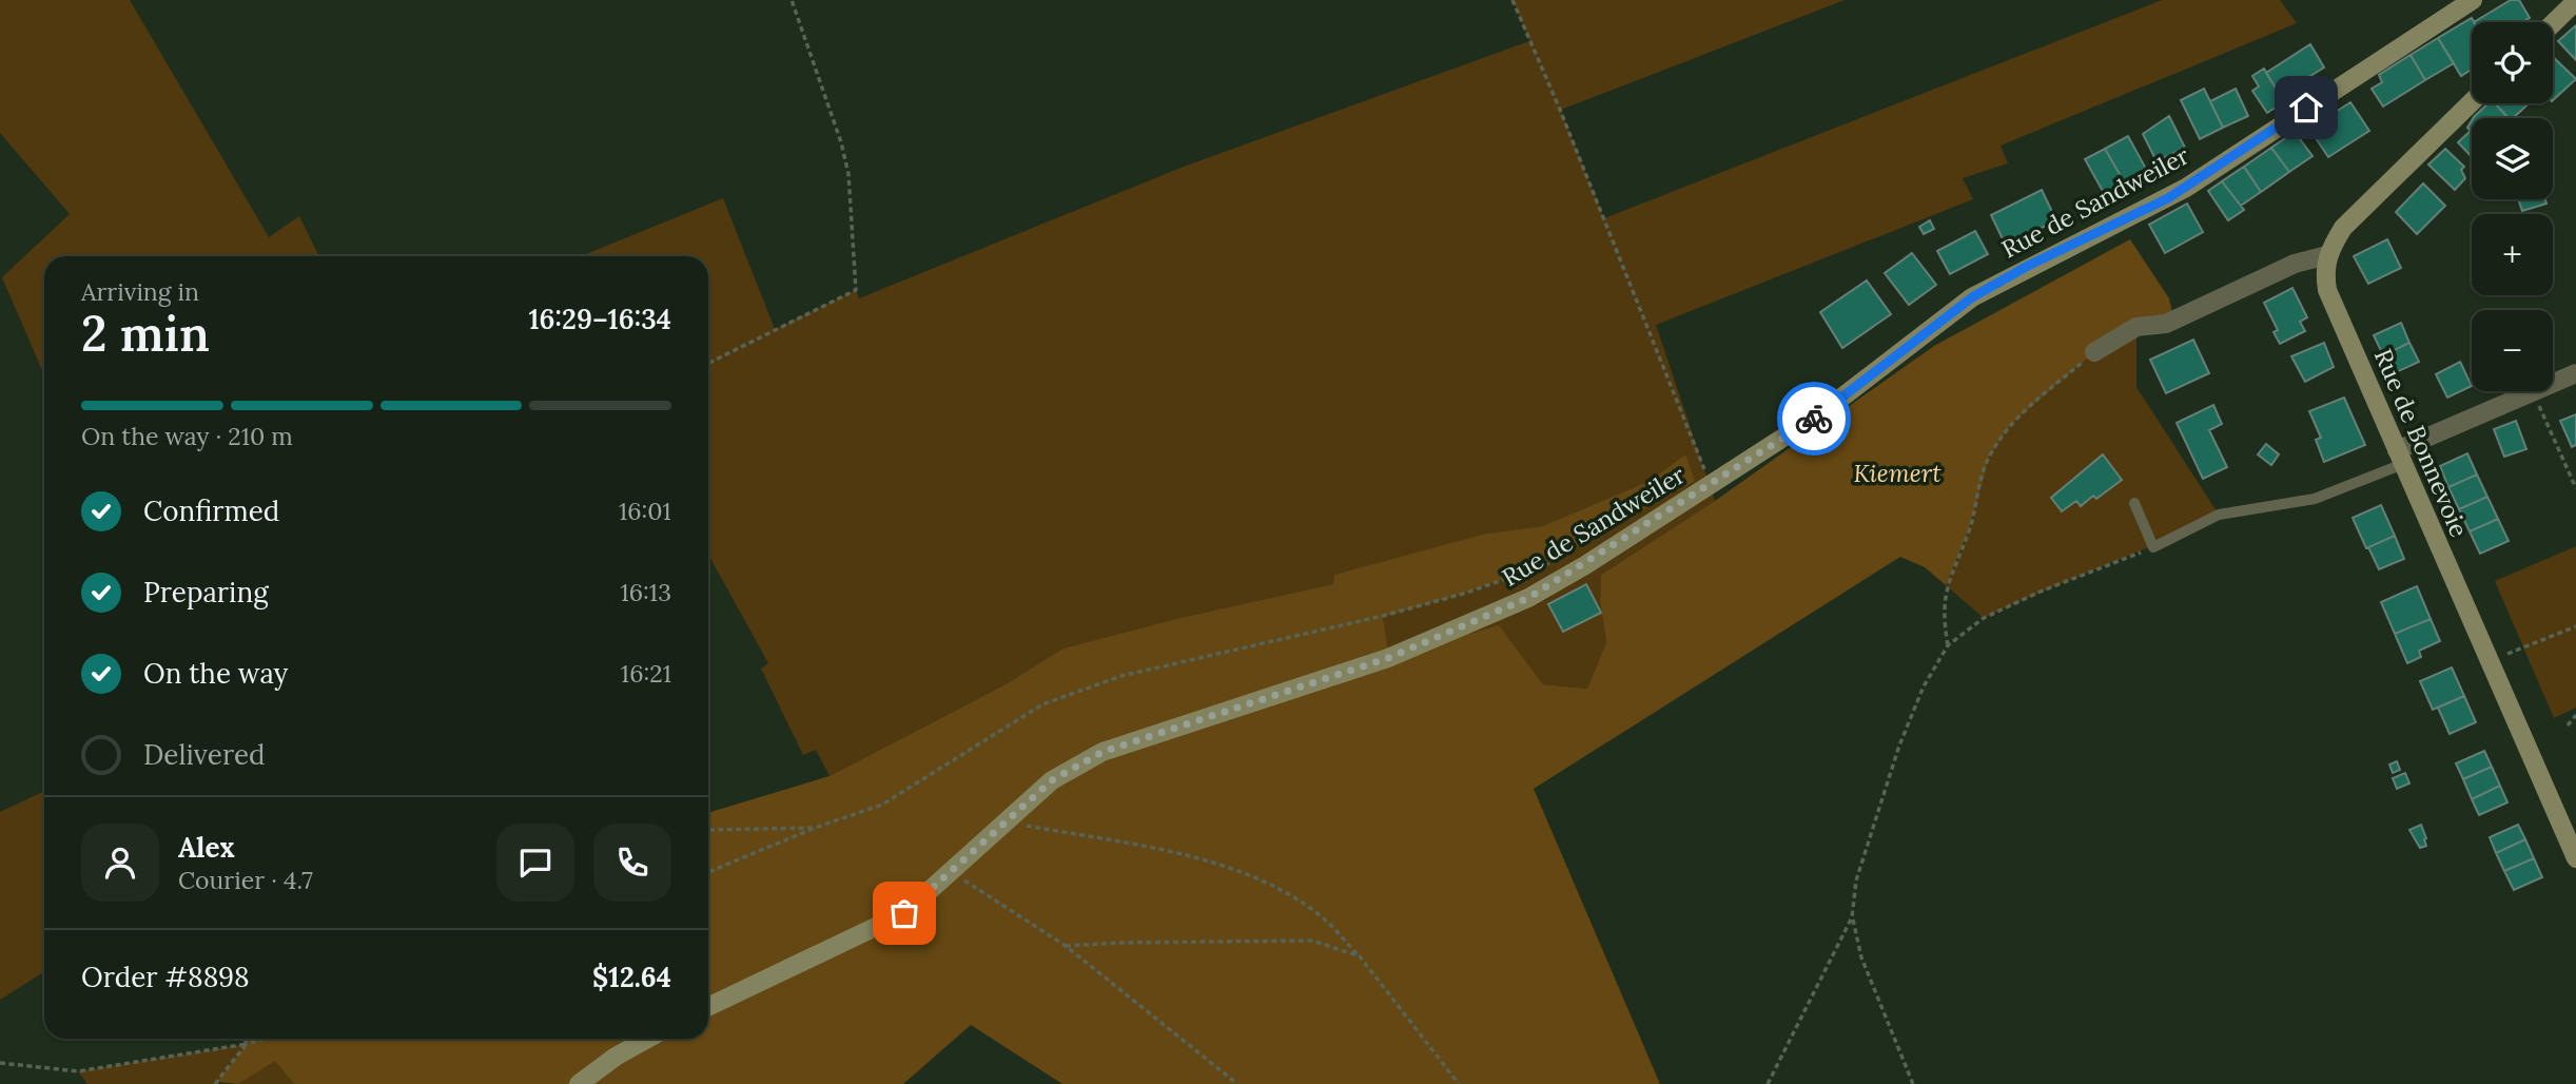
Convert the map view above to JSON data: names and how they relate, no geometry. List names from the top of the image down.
{
  "streets": {
    "main road": ["Rue de Sandweiler", "Rue de Bonnevoie"]
  },
  "parks": ["Kiemert"],
  "page": {
    "map_buttons": ["+", "−"],
    "heading": ["2 min", "Arriving in", "16:29–16:34"],
    "panel": [
      "Alex",
      "Courier · 4.7",
      "Order #8898",
      "$12.64"
    ],
    "bar": "On the way · 210 m",
    "list": [
      ["Confirmed", "16:01"],
      ["Preparing", "16:13"],
      ["On the way", "16:21"],
      "Delivered"
    ]
  }
}
